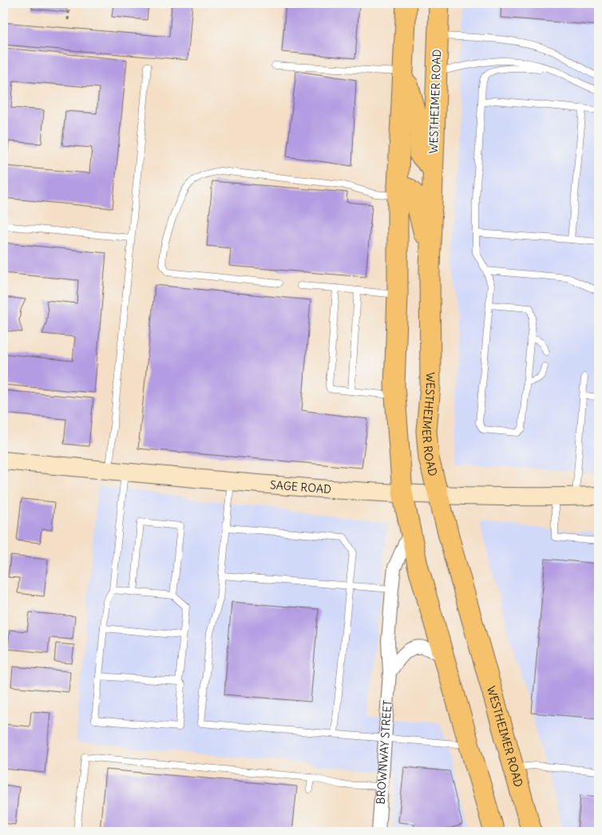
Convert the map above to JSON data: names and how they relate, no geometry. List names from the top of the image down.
{
  "streets": {
    "main road": ["WESTHEIMER ROAD", "SAGE ROAD"],
    "street": ["BROWNWAY STREET"]
  },
  "crossings": [
    ["WESTHEIMER ROAD", "SAGE ROAD"]
  ]
}
